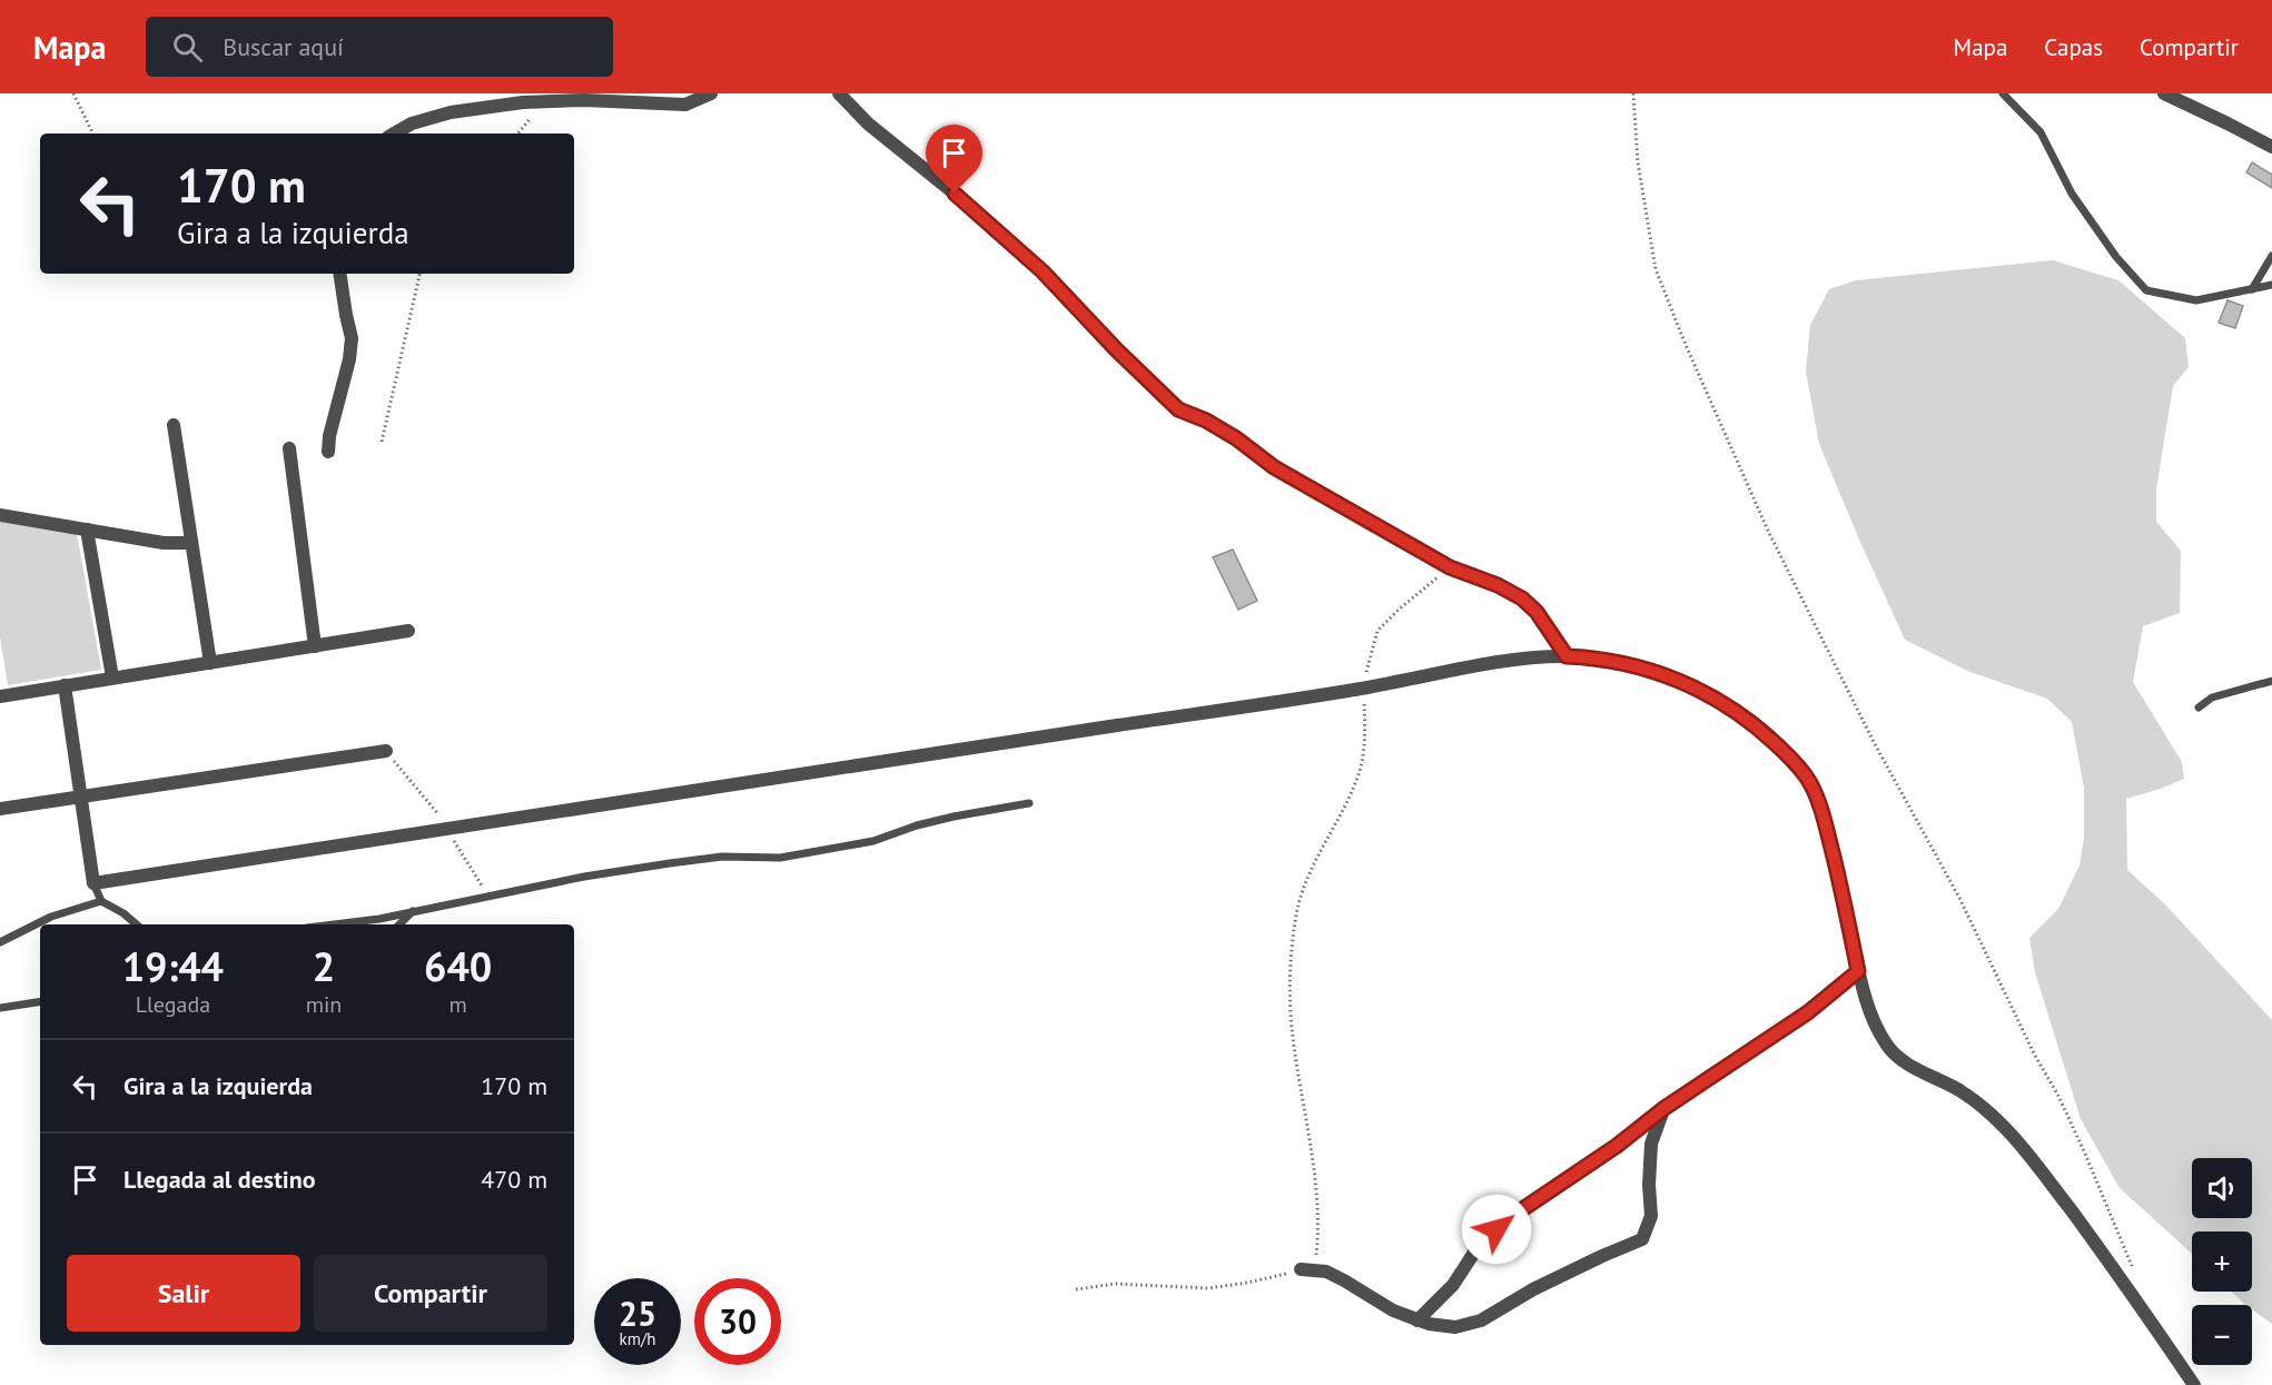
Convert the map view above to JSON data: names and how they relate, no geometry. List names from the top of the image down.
{
  "page": {
    "header": "Mapa",
    "search": "Buscar aquí",
    "nav": ["Mapa", "Capas", "Compartir"],
    "turn": ["170 m", "Gira a la izquierda"],
    "eta": [
      "19:44",
      "Llegada",
      "2",
      "min",
      "640",
      "m"
    ],
    "list": [
      {
        "name": "Gira a la izquierda",
        "value": "170 m"
      },
      {
        "name": "Llegada al destino",
        "value": "470 m"
      }
    ],
    "map_buttons": ["+", "−"],
    "buttons": ["Salir", "Compartir"],
    "speed": "25 km/h",
    "limit": "30"
  }
}
